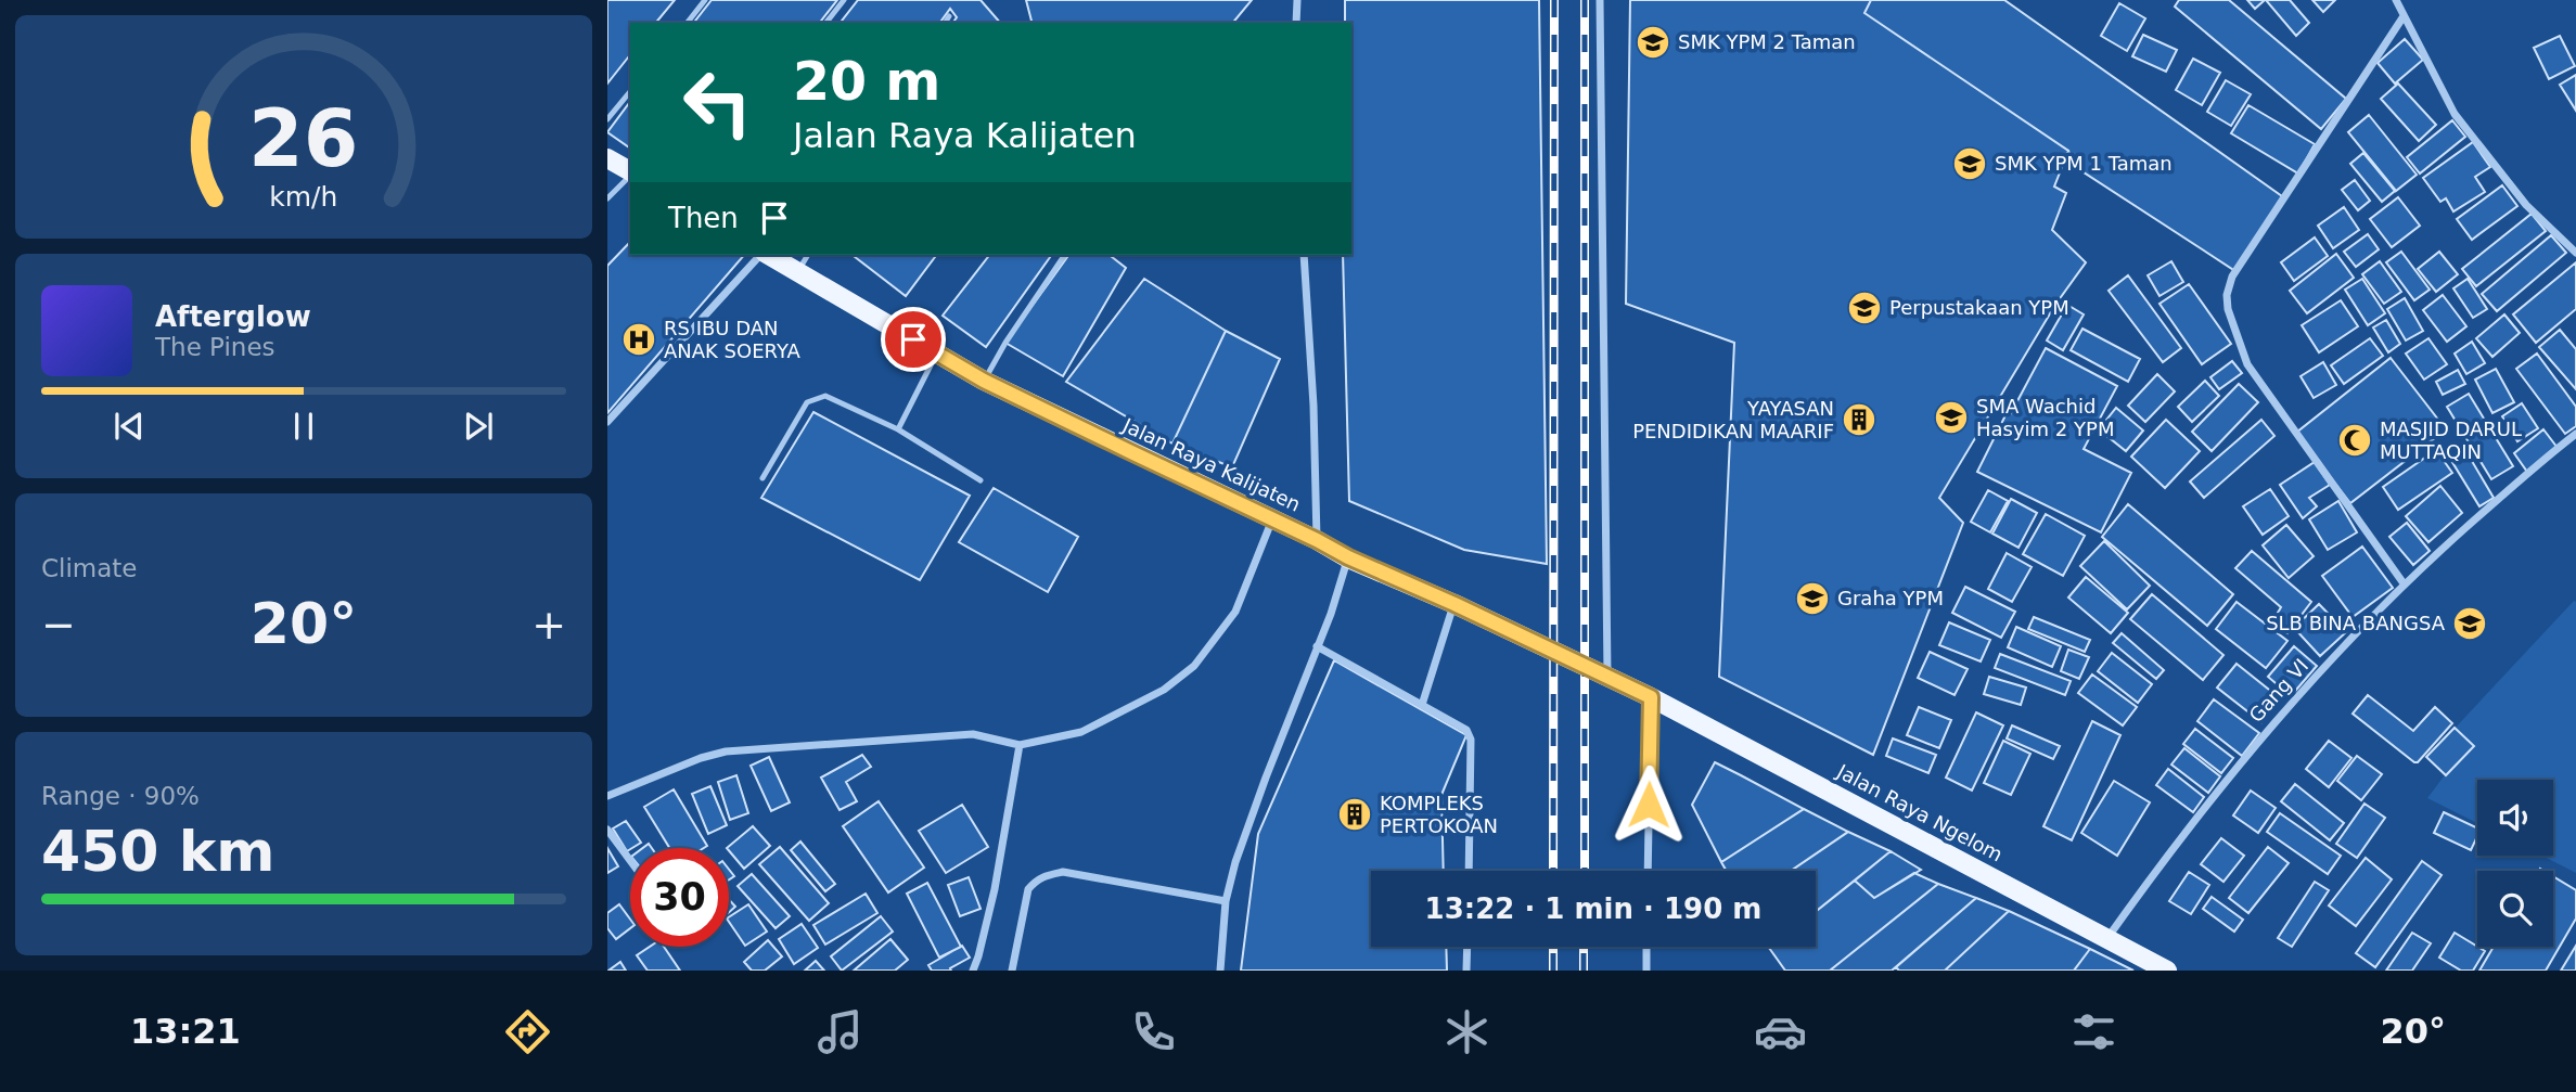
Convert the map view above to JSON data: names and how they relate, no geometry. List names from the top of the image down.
{
  "streets": {
    "main road": ["Jalan Raya Kalijaten", "Jalan Raya Ngelom"],
    "street": ["Gang VI"]
  },
  "crossings": [
    ["Jalan Raya Kalijaten", "Jalan Raya Ngelom"],
    ["Gang VI", "Jalan Raya Ngelom"]
  ],
  "places": {
    "school or university": [
      "SMK YPM 2 Taman",
      "SMK YPM 1 Taman",
      "Perpustakaan YPM",
      "SMA Wachid Hasyim 2 YPM",
      "Graha YPM",
      "SLB BINA BANGSA"
    ],
    "hospital": ["RS IBU DAN ANAK SOERYA"],
    "building": ["YAYASAN PENDIDIKAN MAARIF", "KOMPLEKS PERTOKOAN"],
    "mosque": ["MASJID DARUL MUTTAQIN"]
  },
  "page": {
    "turn": ["20 m", "Jalan Raya Kalijaten"],
    "then": "Then",
    "song": ["Afterglow", "The Pines"],
    "tile": [
      "Climate",
      ["Range · 90%", "450 km"]
    ],
    "heat": ["−", "20°", "+"],
    "limit": "30",
    "trip": "13:22 · 1 min · 190 m",
    "tabs": ["13:21", "20°"],
    "gauge": ["26", "km/h"]
  }
}
